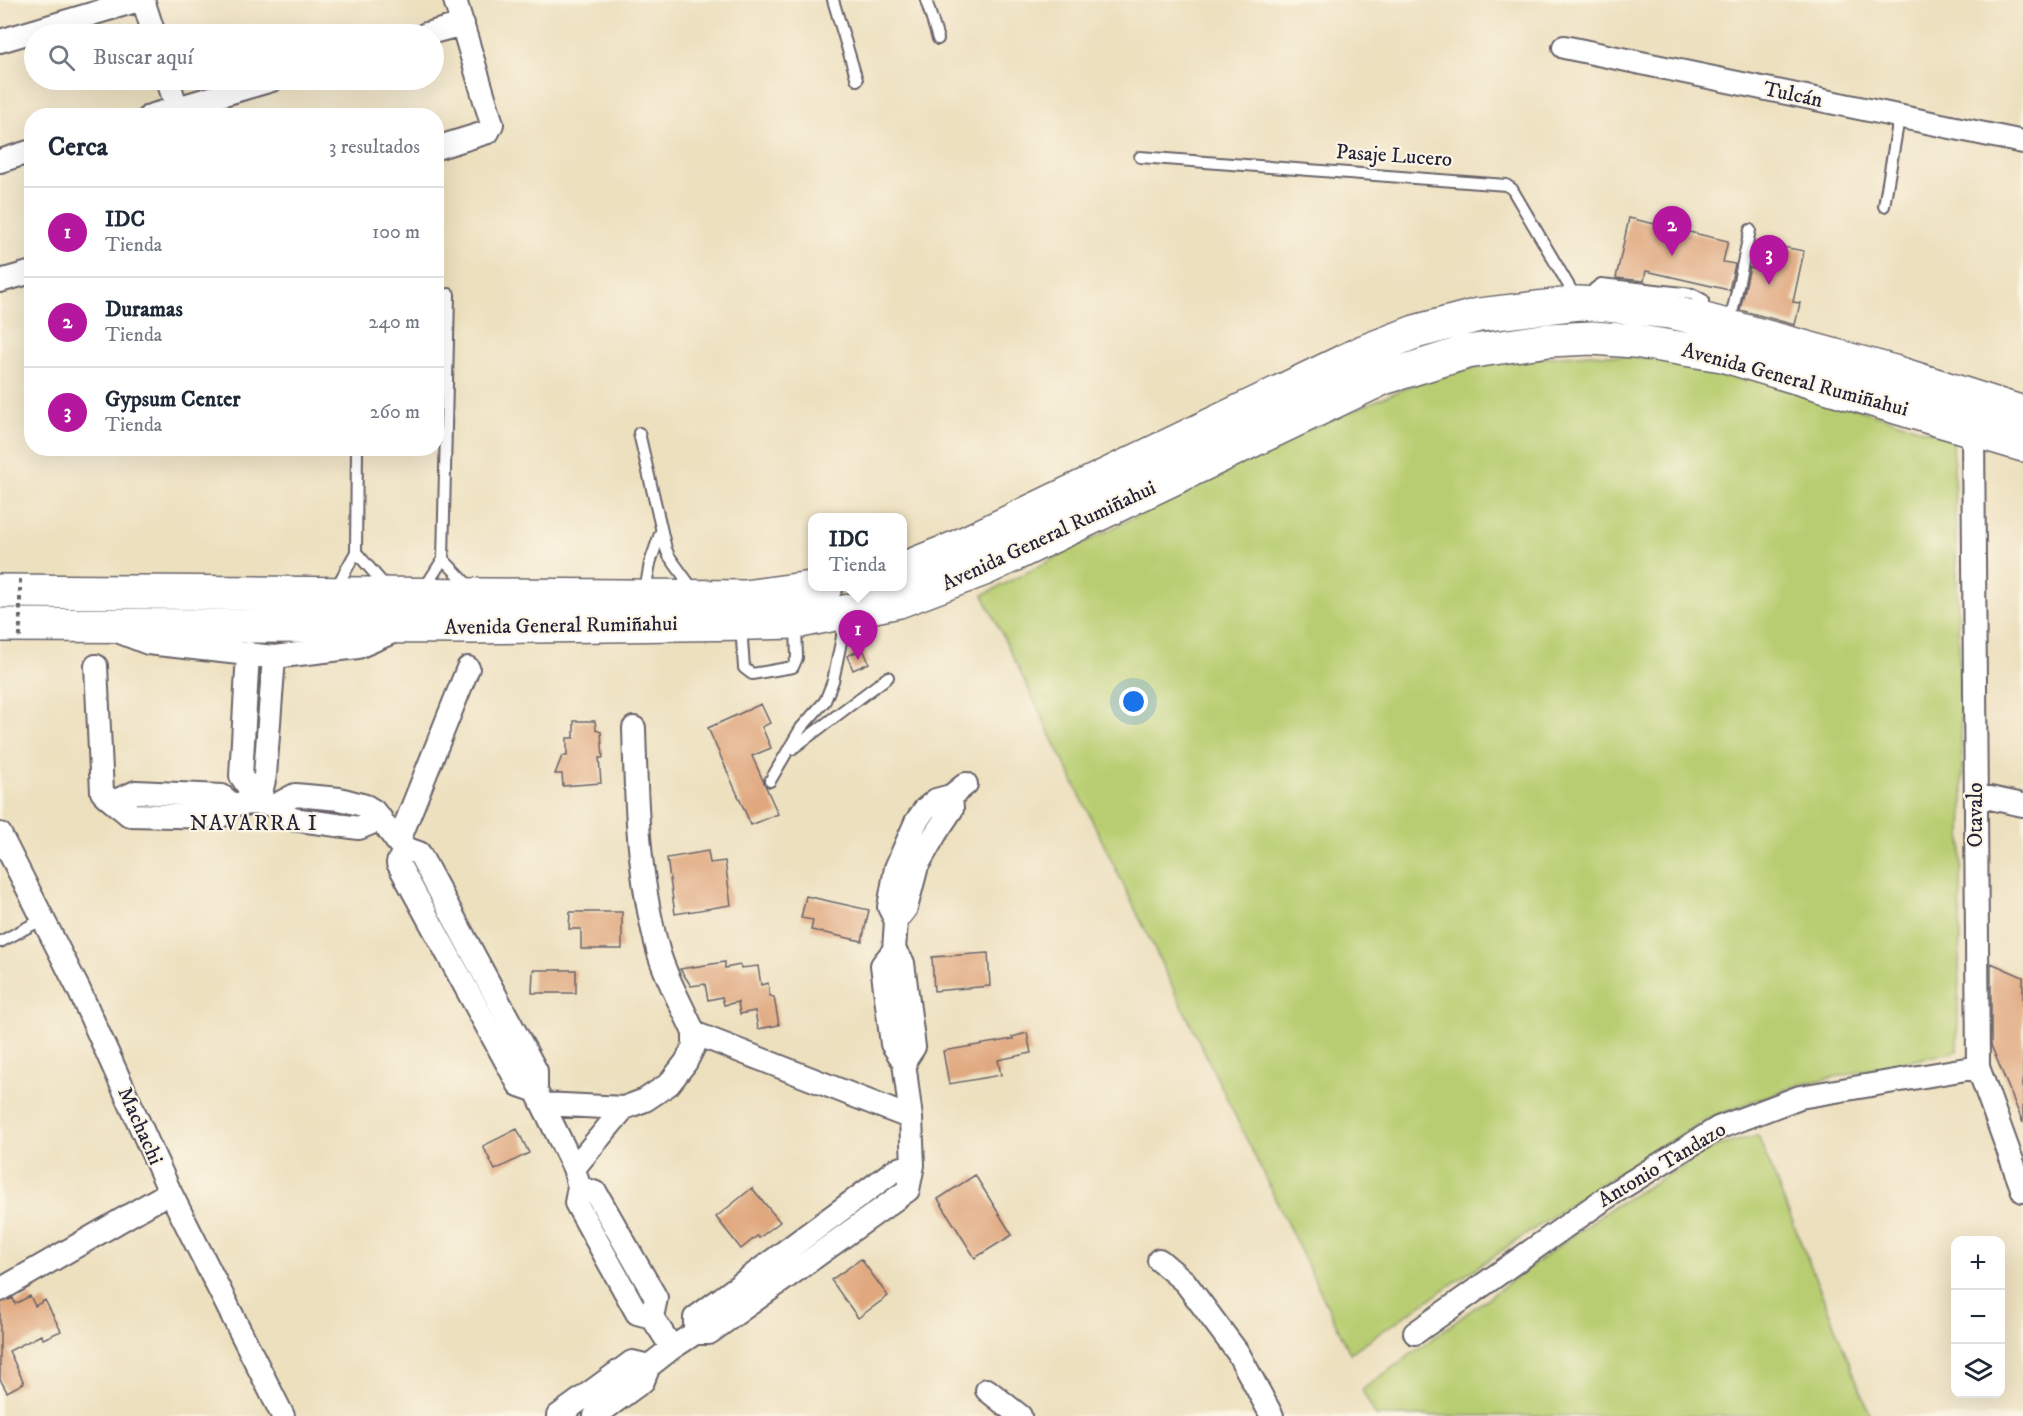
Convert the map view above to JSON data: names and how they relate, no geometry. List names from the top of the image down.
{
  "streets": {
    "highway": ["Avenida General Rumiñahui"],
    "street": [
      "Tulcán",
      "Otavalo",
      "Machachi",
      "Antonio Tandazo"
    ],
    "lane": ["Pasaje Lucero"]
  },
  "crossings": [
    ["Pasaje Lucero", "Avenida General Rumiñahui"],
    ["Avenida General Rumiñahui", "Otavalo"],
    ["Otavalo", "Antonio Tandazo"]
  ],
  "districts": ["NAVARRA I"],
  "page": {
    "search": "Buscar aquí",
    "heading": ["Cerca", "3 resultados"],
    "list": [
      {
        "mark": "1",
        "name": "IDC",
        "note": "Tienda",
        "value": "100 m"
      },
      {
        "mark": "2",
        "name": "Duramas",
        "note": "Tienda",
        "value": "240 m"
      },
      {
        "mark": "3",
        "name": "Gypsum Center",
        "note": "Tienda",
        "value": "260 m"
      }
    ],
    "pins": ["2", "3", "1"],
    "popup": ["IDC", "Tienda"],
    "map_buttons": ["+", "−"]
  }
}
